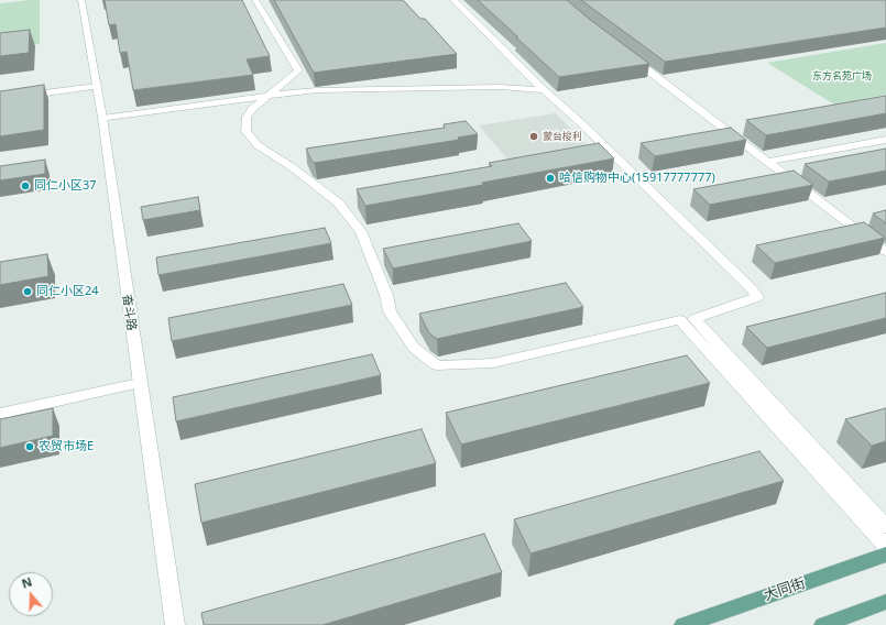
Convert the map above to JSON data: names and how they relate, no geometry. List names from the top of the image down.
{
  "streets": {
    "main road": ["大同街"],
    "street": ["奋斗路"]
  },
  "parks": ["东方名苑广场"],
  "places": [
    "蒙台梭利",
    "哈信购物中心(15917777777)",
    "同仁小区37",
    "同仁小区24",
    "农贸市场E"
  ],
  "north": "top"
}
